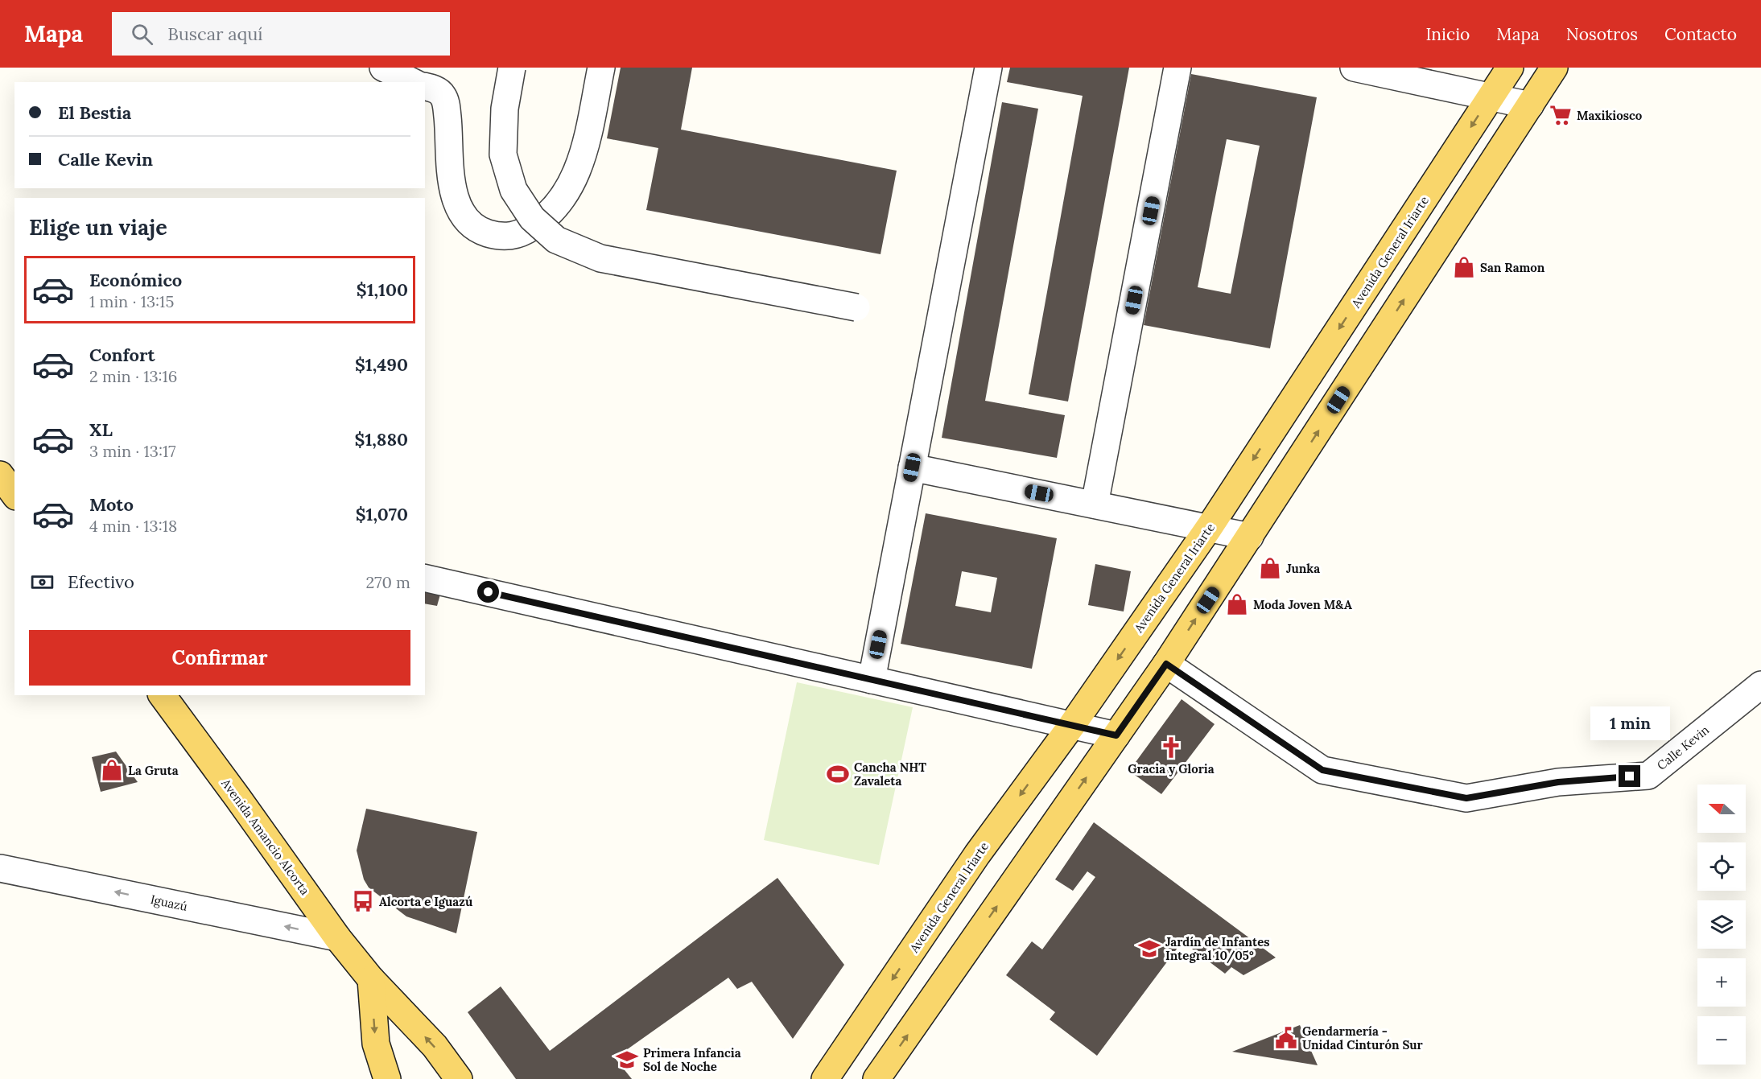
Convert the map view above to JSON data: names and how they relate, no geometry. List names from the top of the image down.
{
  "streets": {
    "main road": ["Avenida General Iriarte", "Avenida Amancio Alcorta"],
    "street": ["Calle Kevin", "Iguazú"]
  },
  "crossings": [
    ["Avenida Amancio Alcorta", "Iguazú"]
  ],
  "one_way": ["Iguazú"],
  "places": {
    "supermarket": ["Maxikiosco"],
    "shop": [
      "San Ramon",
      "Junka",
      "Moda Joven M&A",
      "La Gruta"
    ],
    "church": ["Gracia y Gloria"],
    "sports": ["Cancha NHT Zavaleta"],
    "bus stop": ["Alcorta e Iguazú"],
    "school or university": ["Jardín de Infantes Integral 10/05°", "Primera Infancia Sol de Noche"],
    "public building": ["Gendarmería - Unidad Cinturón Sur"]
  },
  "north": "left",
  "page": {
    "header": "Mapa",
    "search": "Buscar aquí",
    "nav": [
      "Inicio",
      "Mapa",
      "Nosotros",
      "Contacto"
    ],
    "banner": ["El Bestia", "Calle Kevin"],
    "heading": "Elige un viaje",
    "list": [
      {
        "name": "Económico",
        "note": "1 min · 13:15",
        "value": "$1,100"
      },
      {
        "name": "Confort",
        "note": "2 min · 13:16",
        "value": "$1,490"
      },
      {
        "name": "XL",
        "note": "3 min · 13:17",
        "value": "$1,880"
      },
      {
        "name": "Moto",
        "note": "4 min · 13:18",
        "value": "$1,070"
      }
    ],
    "pay": ["Efectivo", "270 m"],
    "buttons": "Confirmar",
    "bubble": "1 min",
    "map_buttons": ["+", "−"]
  }
}
